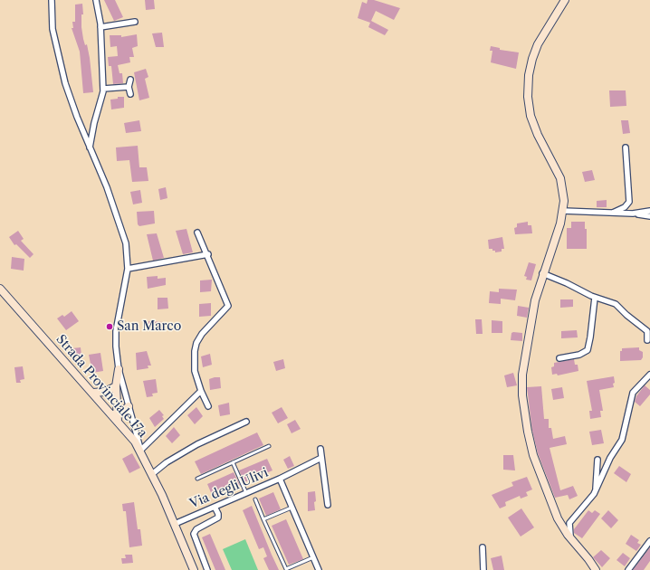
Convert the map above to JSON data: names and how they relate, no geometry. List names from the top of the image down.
{
  "streets": {
    "main road": ["Strada Provinciale 17a"],
    "street": ["Via degli Ulivi"]
  },
  "crossings": [
    ["Strada Provinciale 17a", "Via degli Ulivi"]
  ],
  "places": ["San Marco"]
}
